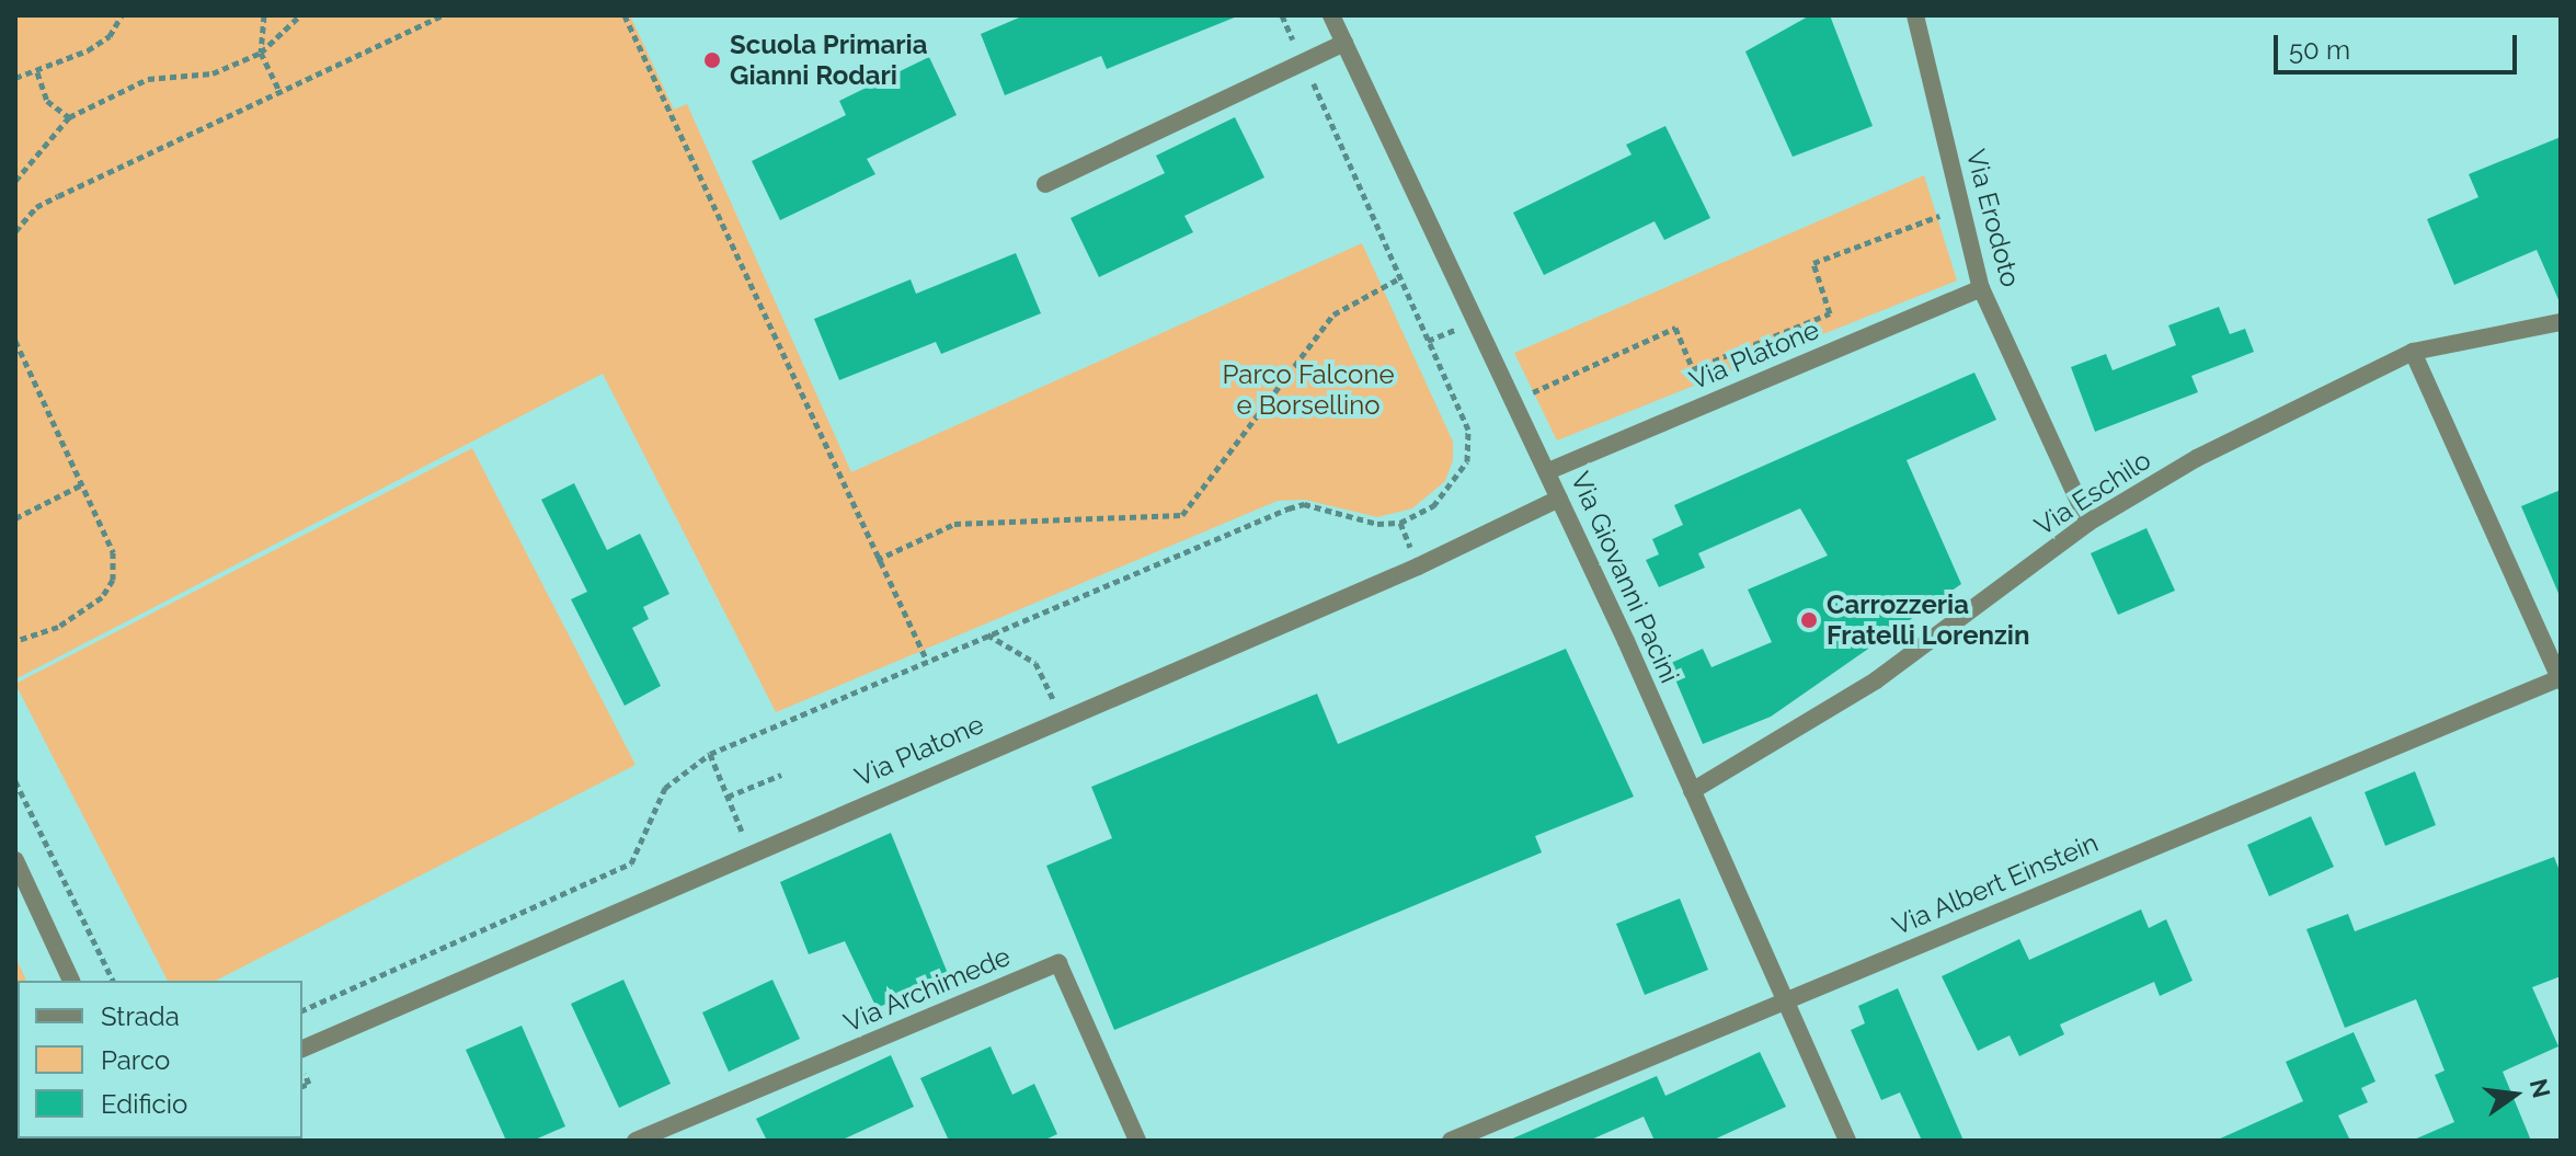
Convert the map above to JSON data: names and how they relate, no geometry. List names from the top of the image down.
{
  "streets": {
    "street": [
      "Via Erodoto",
      "Via Platone",
      "Via Eschilo",
      "Via Giovanni Pacini",
      "Via Albert Einstein",
      "Via Archimede"
    ]
  },
  "crossings": [
    ["Via Erodoto", "Via Platone"],
    ["Via Erodoto", "Via Eschilo"],
    ["Via Platone", "Via Giovanni Pacini"],
    ["Via Eschilo", "Via Giovanni Pacini"],
    ["Via Giovanni Pacini", "Via Albert Einstein"]
  ],
  "parks": ["Parco Falcone e Borsellino"],
  "places": ["Scuola Primaria Gianni Rodari", "Carrozzeria Fratelli Lorenzin"],
  "legend": ["Strada", "Parco", "Edificio"],
  "scale_bar": "50 m",
  "north": "right"
}
